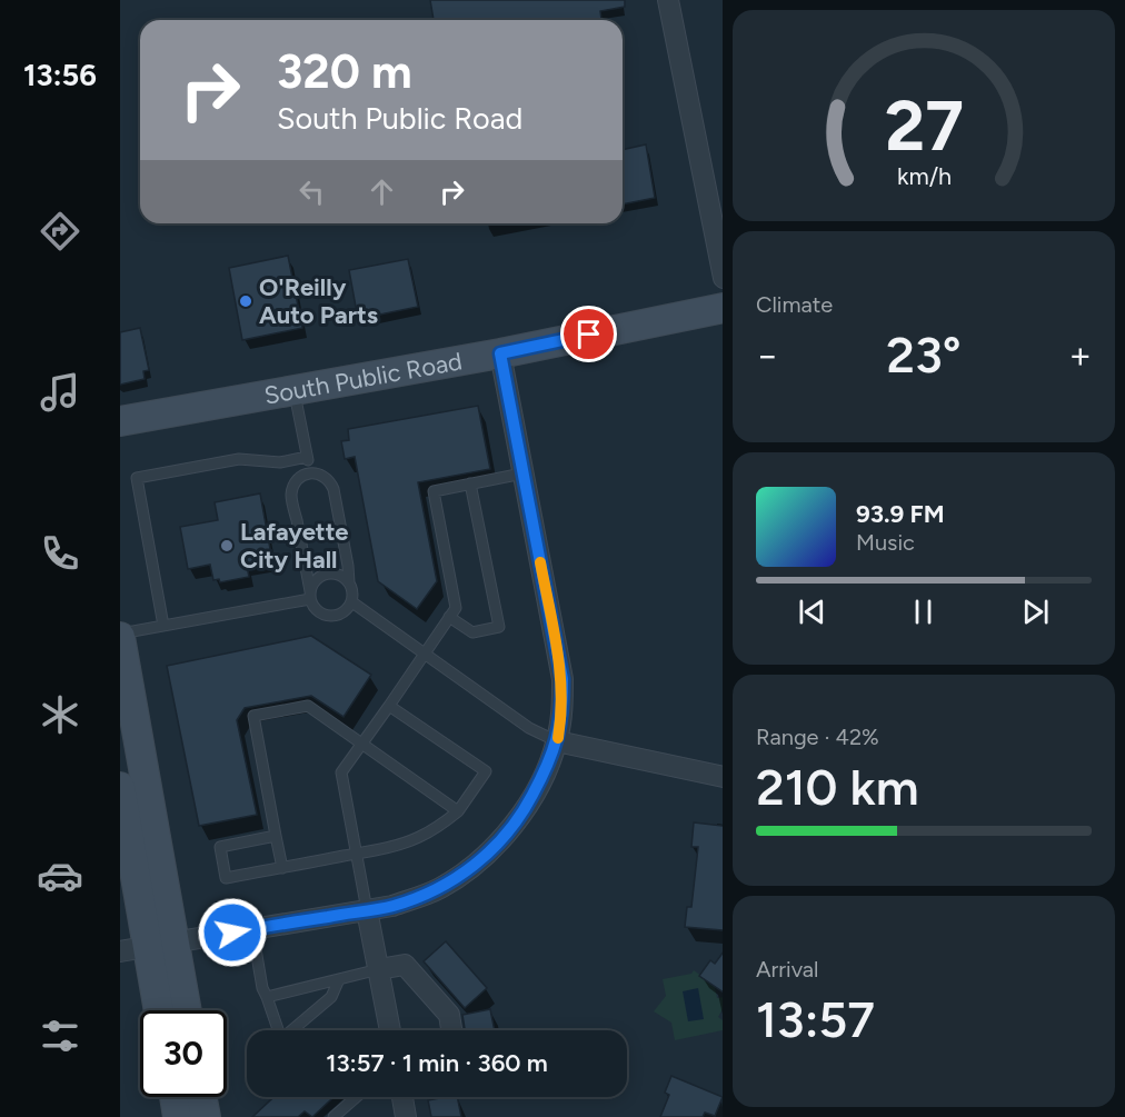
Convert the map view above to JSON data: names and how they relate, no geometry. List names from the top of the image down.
{
  "streets": {
    "main road": ["South Public Road"]
  },
  "places": ["O'Reilly Auto Parts", "Lafayette City Hall"],
  "page": {
    "tabs": "13:56",
    "turn": ["320 m", "South Public Road"],
    "tile": [
      "Climate",
      ["Range · 42%", "210 km"],
      ["Arrival", "13:57"]
    ],
    "heat": ["−", "23°", "+"],
    "song": ["93.9 FM", "Music"],
    "limit": "30",
    "trip": "13:57 · 1 min · 360 m",
    "gauge": ["27", "km/h"]
  }
}
